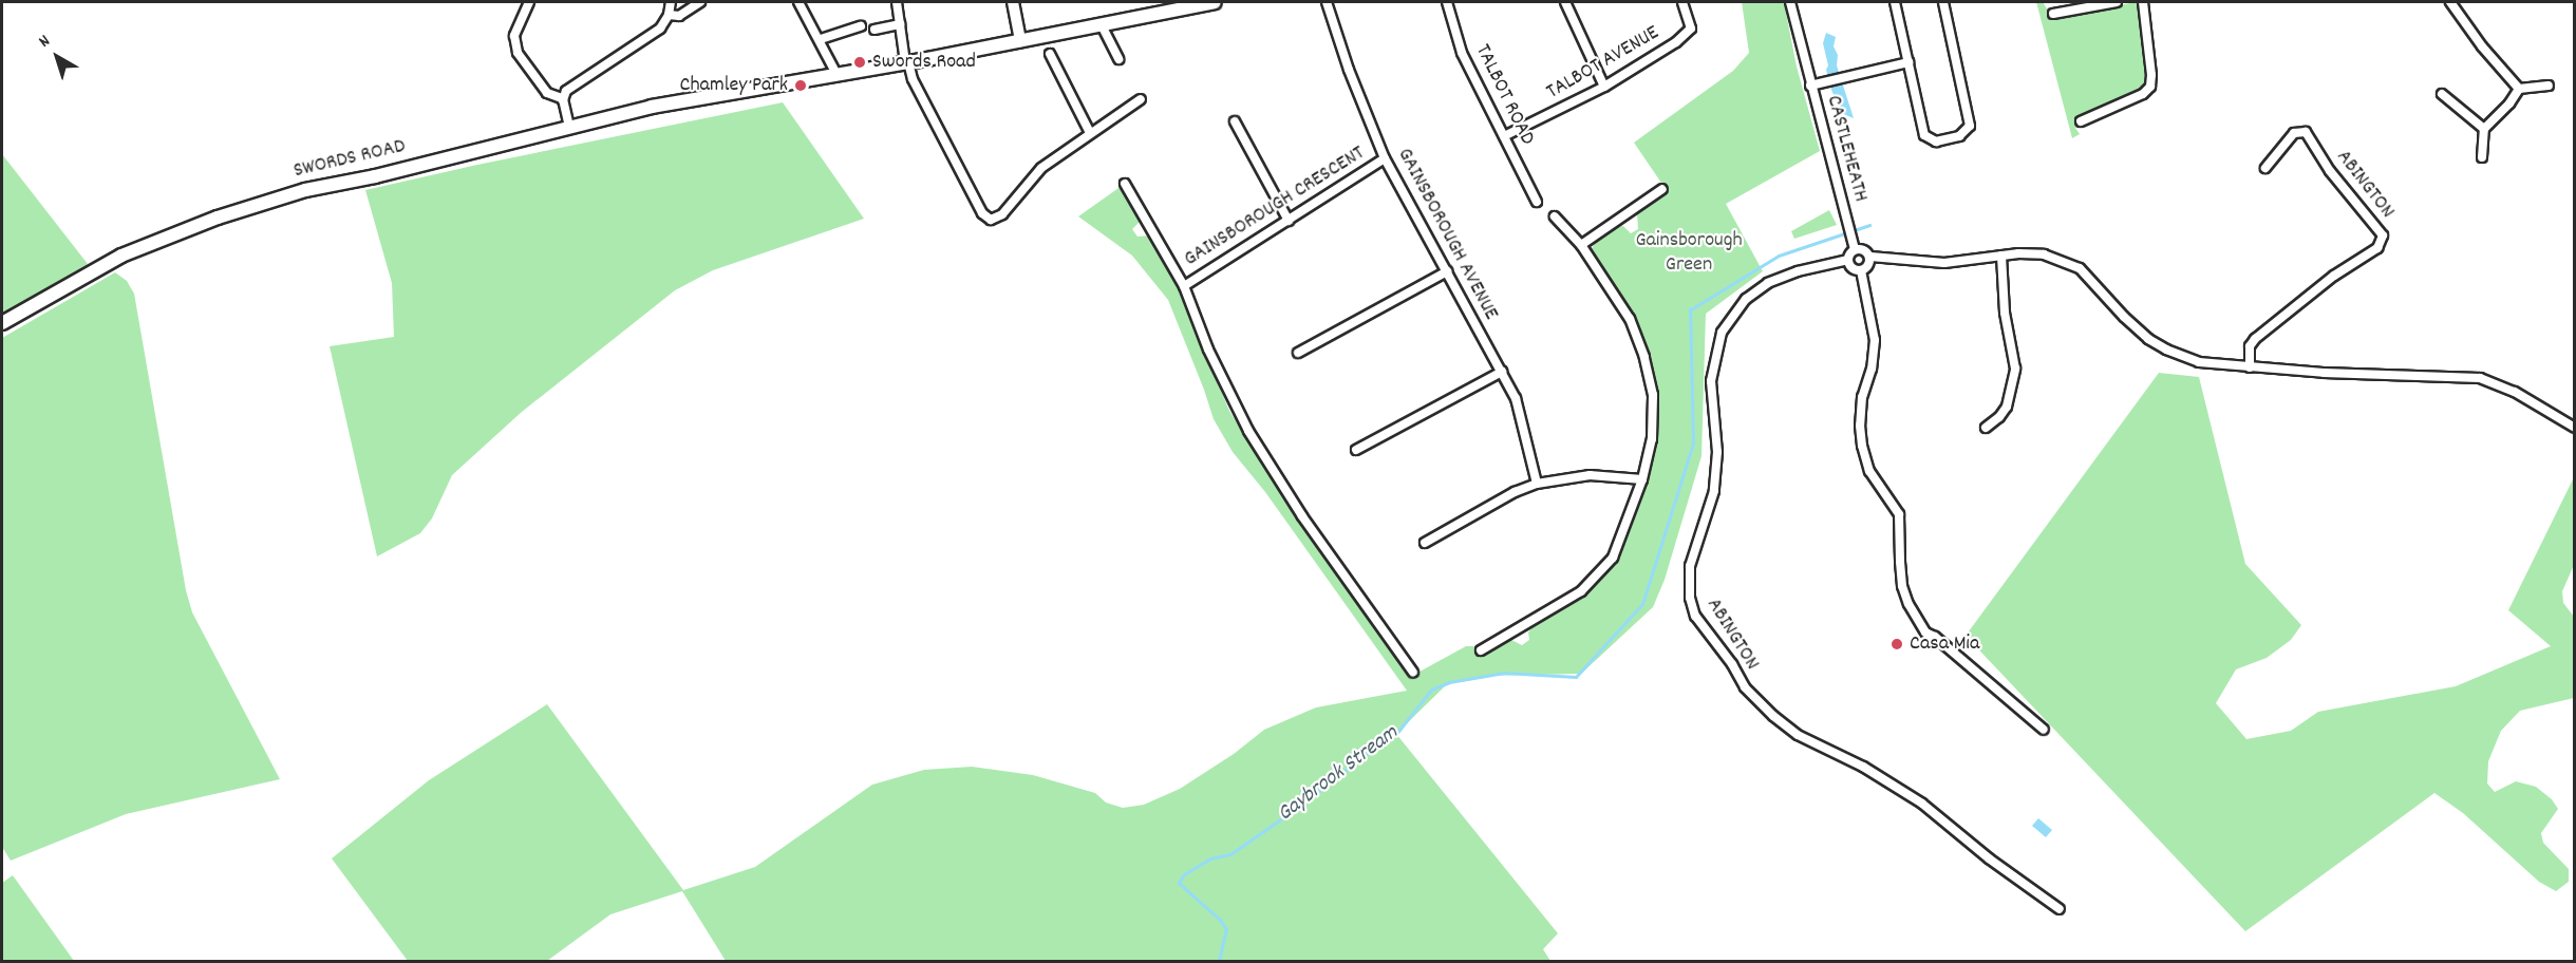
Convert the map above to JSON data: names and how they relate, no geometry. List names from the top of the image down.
{
  "streets": {
    "main road": ["SWORDS ROAD"],
    "street": [
      "TALBOT AVENUE",
      "TALBOT ROAD",
      "CASTLEHEATH",
      "ABINGTON",
      "GAINSBOROUGH CRESCENT",
      "GAINSBOROUGH AVENUE"
    ]
  },
  "crossings": [
    ["TALBOT AVENUE", "TALBOT ROAD"],
    ["CASTLEHEATH", "ABINGTON"],
    ["GAINSBOROUGH CRESCENT", "GAINSBOROUGH AVENUE"]
  ],
  "water": ["Gaybrook Stream"],
  "parks": ["Gainsborough Green"],
  "places": ["Swords Road", "Chamley Park", "Casa Mia"],
  "north": "top left"
}
